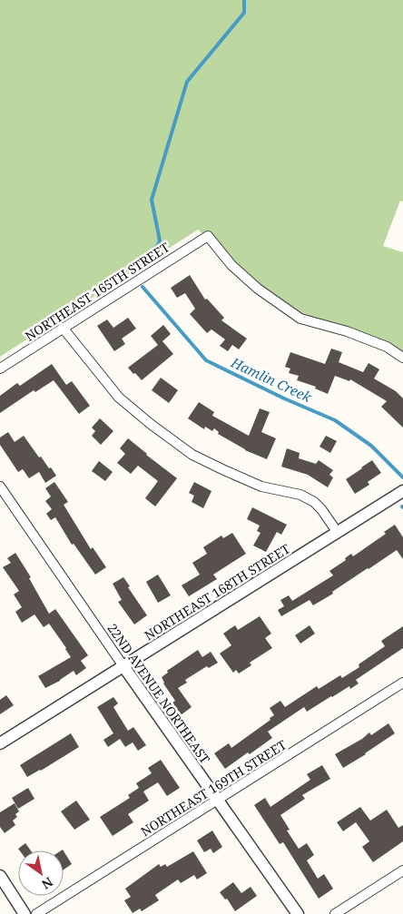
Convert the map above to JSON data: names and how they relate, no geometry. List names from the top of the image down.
{
  "streets": {
    "street": [
      "NORTHEAST 165TH STREET",
      "NORTHEAST 168TH STREET",
      "22ND AVENUE NORTHEAST",
      "NORTHEAST 169TH STREET"
    ]
  },
  "crossings": [
    ["NORTHEAST 168TH STREET", "22ND AVENUE NORTHEAST"],
    ["22ND AVENUE NORTHEAST", "NORTHEAST 169TH STREET"]
  ],
  "water": ["Hamlin Creek"],
  "north": "bottom right"
}
